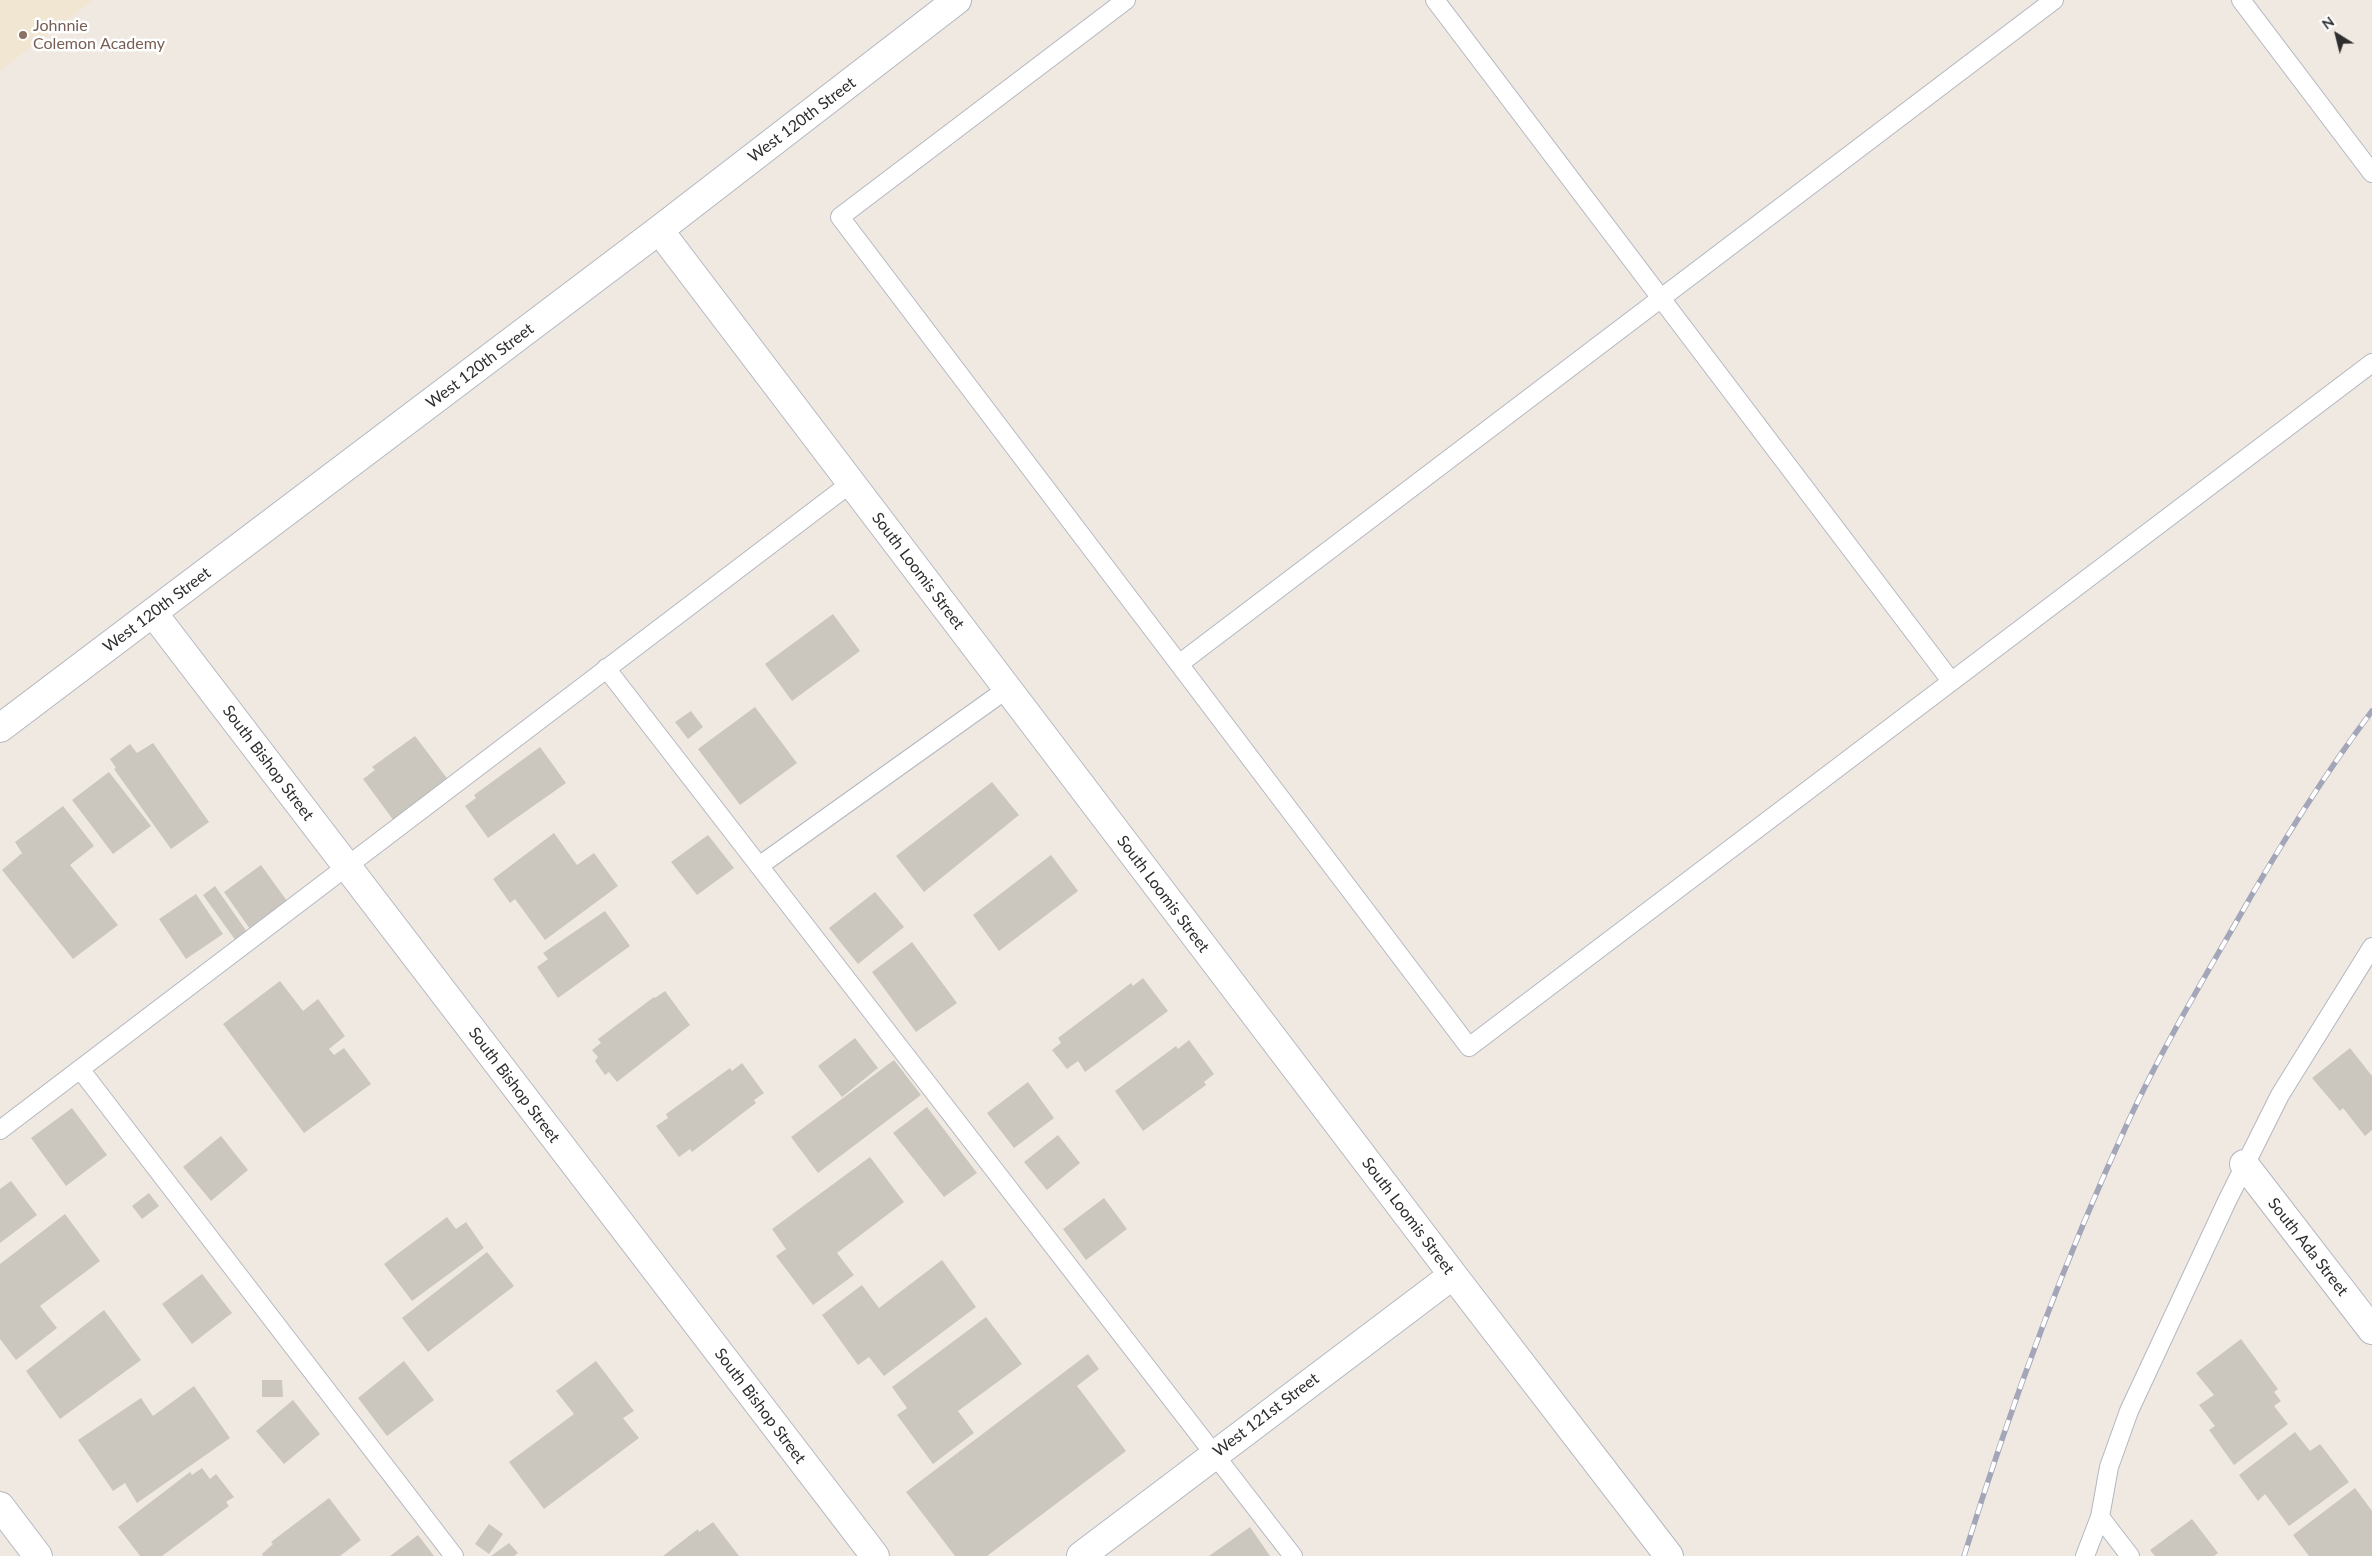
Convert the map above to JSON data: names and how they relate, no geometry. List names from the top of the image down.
{
  "streets": {
    "street": [
      "West 120th Street",
      "South Loomis Street",
      "South Bishop Street",
      "South Ada Street",
      "West 121st Street"
    ]
  },
  "crossings": [
    ["West 120th Street", "South Loomis Street"],
    ["West 120th Street", "South Bishop Street"],
    ["South Loomis Street", "West 121st Street"]
  ],
  "places": ["Johnnie Colemon Academy"],
  "north": "top left"
}
